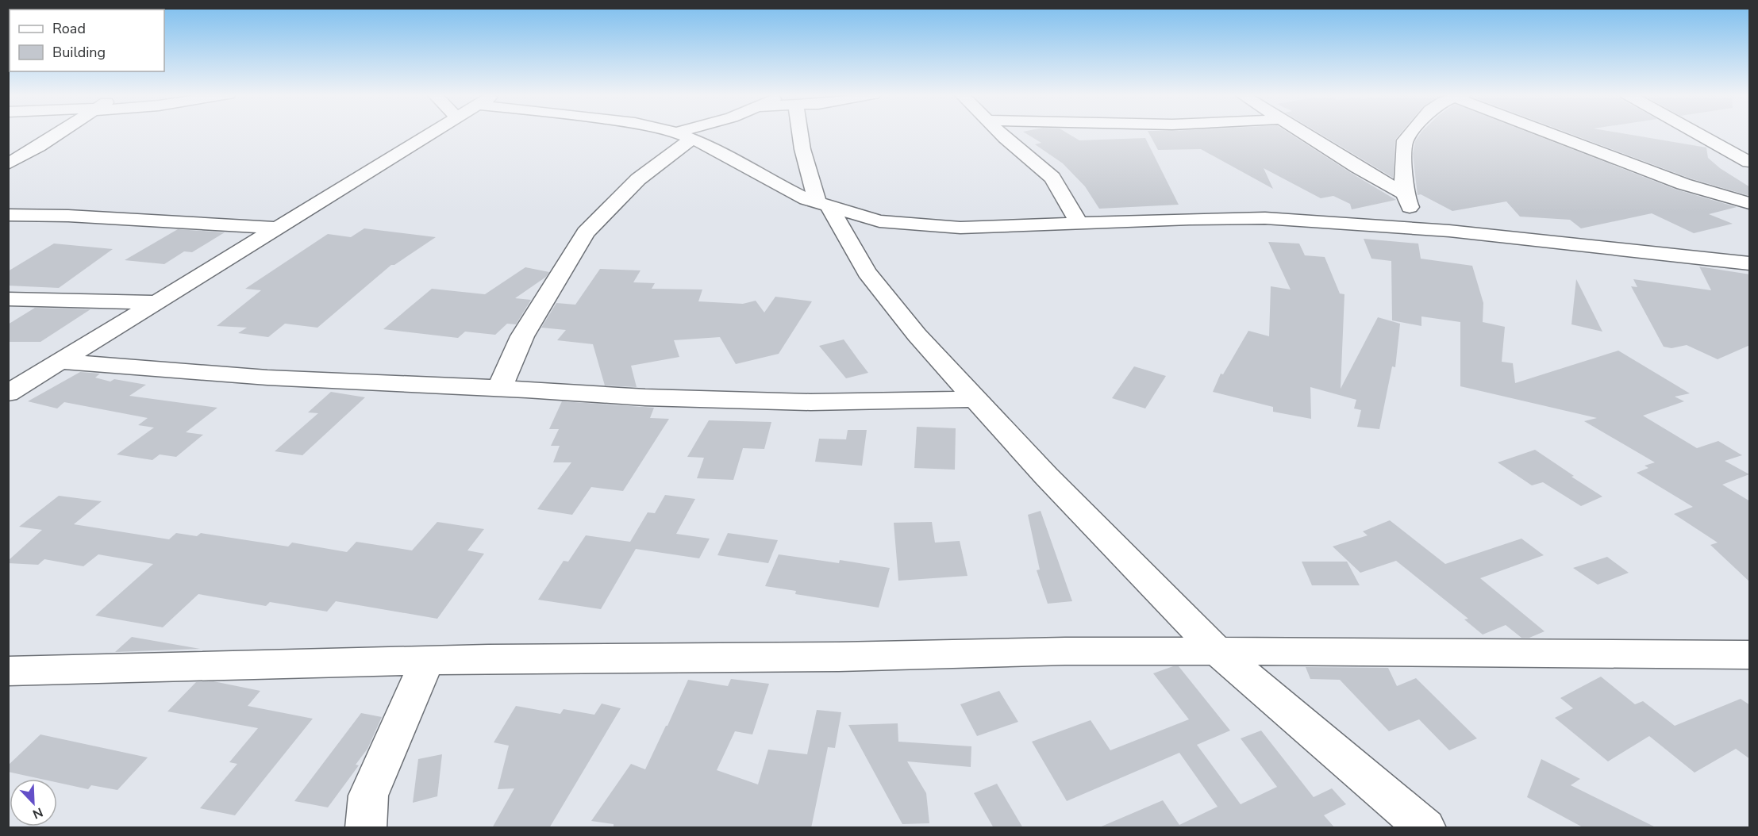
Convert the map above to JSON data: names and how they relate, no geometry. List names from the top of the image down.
{
  "legend": ["Road", "Building"],
  "north": "bottom right"
}
